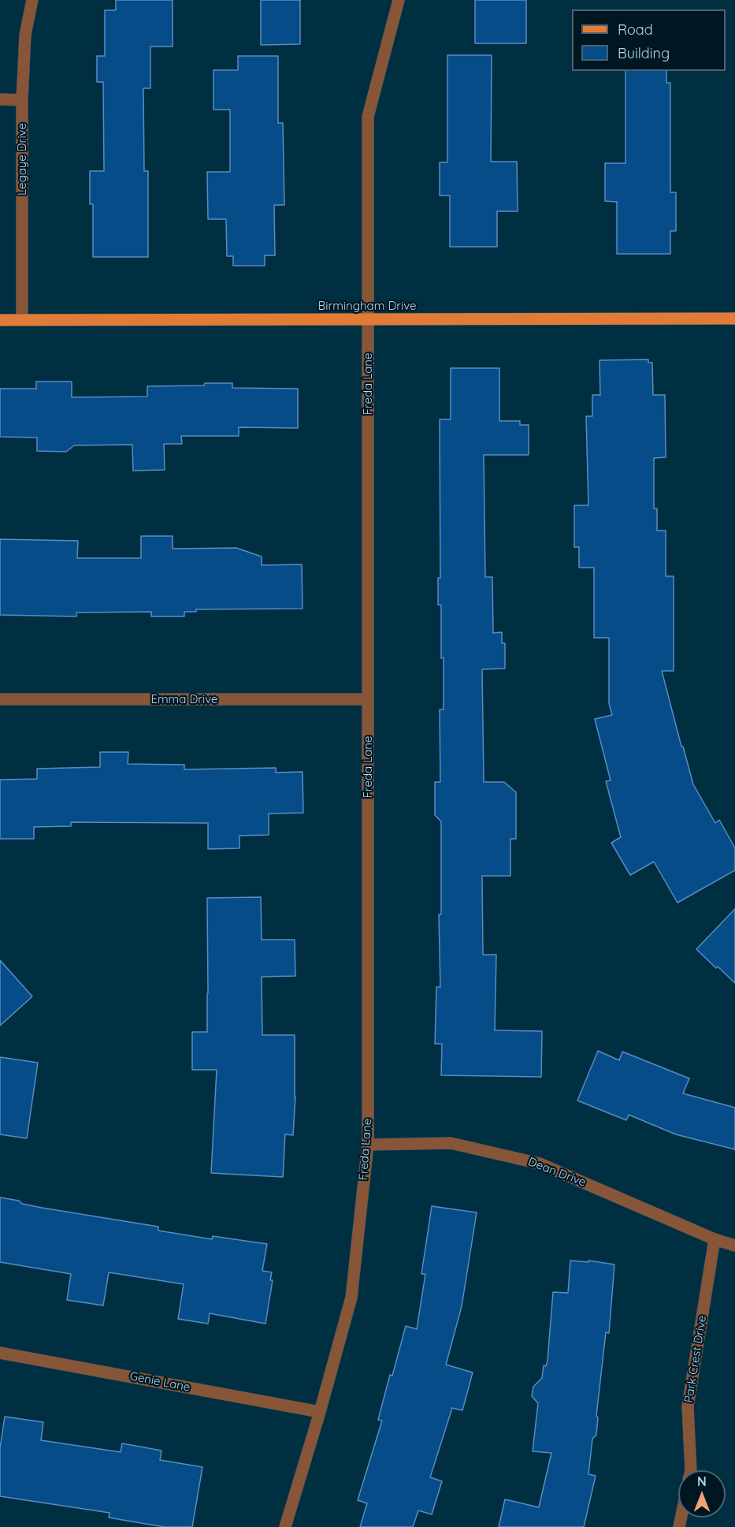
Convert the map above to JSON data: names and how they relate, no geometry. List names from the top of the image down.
{
  "streets": {
    "main road": ["Birmingham Drive"],
    "street": [
      "Legaye Drive",
      "Freda Lane",
      "Emma Drive",
      "Dean Drive",
      "Park Crest Drive",
      "Genie Lane"
    ]
  },
  "crossings": [
    ["Legaye Drive", "Birmingham Drive"],
    ["Birmingham Drive", "Freda Lane"],
    ["Freda Lane", "Emma Drive"],
    ["Freda Lane", "Dean Drive"],
    ["Freda Lane", "Genie Lane"],
    ["Dean Drive", "Park Crest Drive"]
  ],
  "legend": ["Road", "Building"],
  "north": "top"
}
